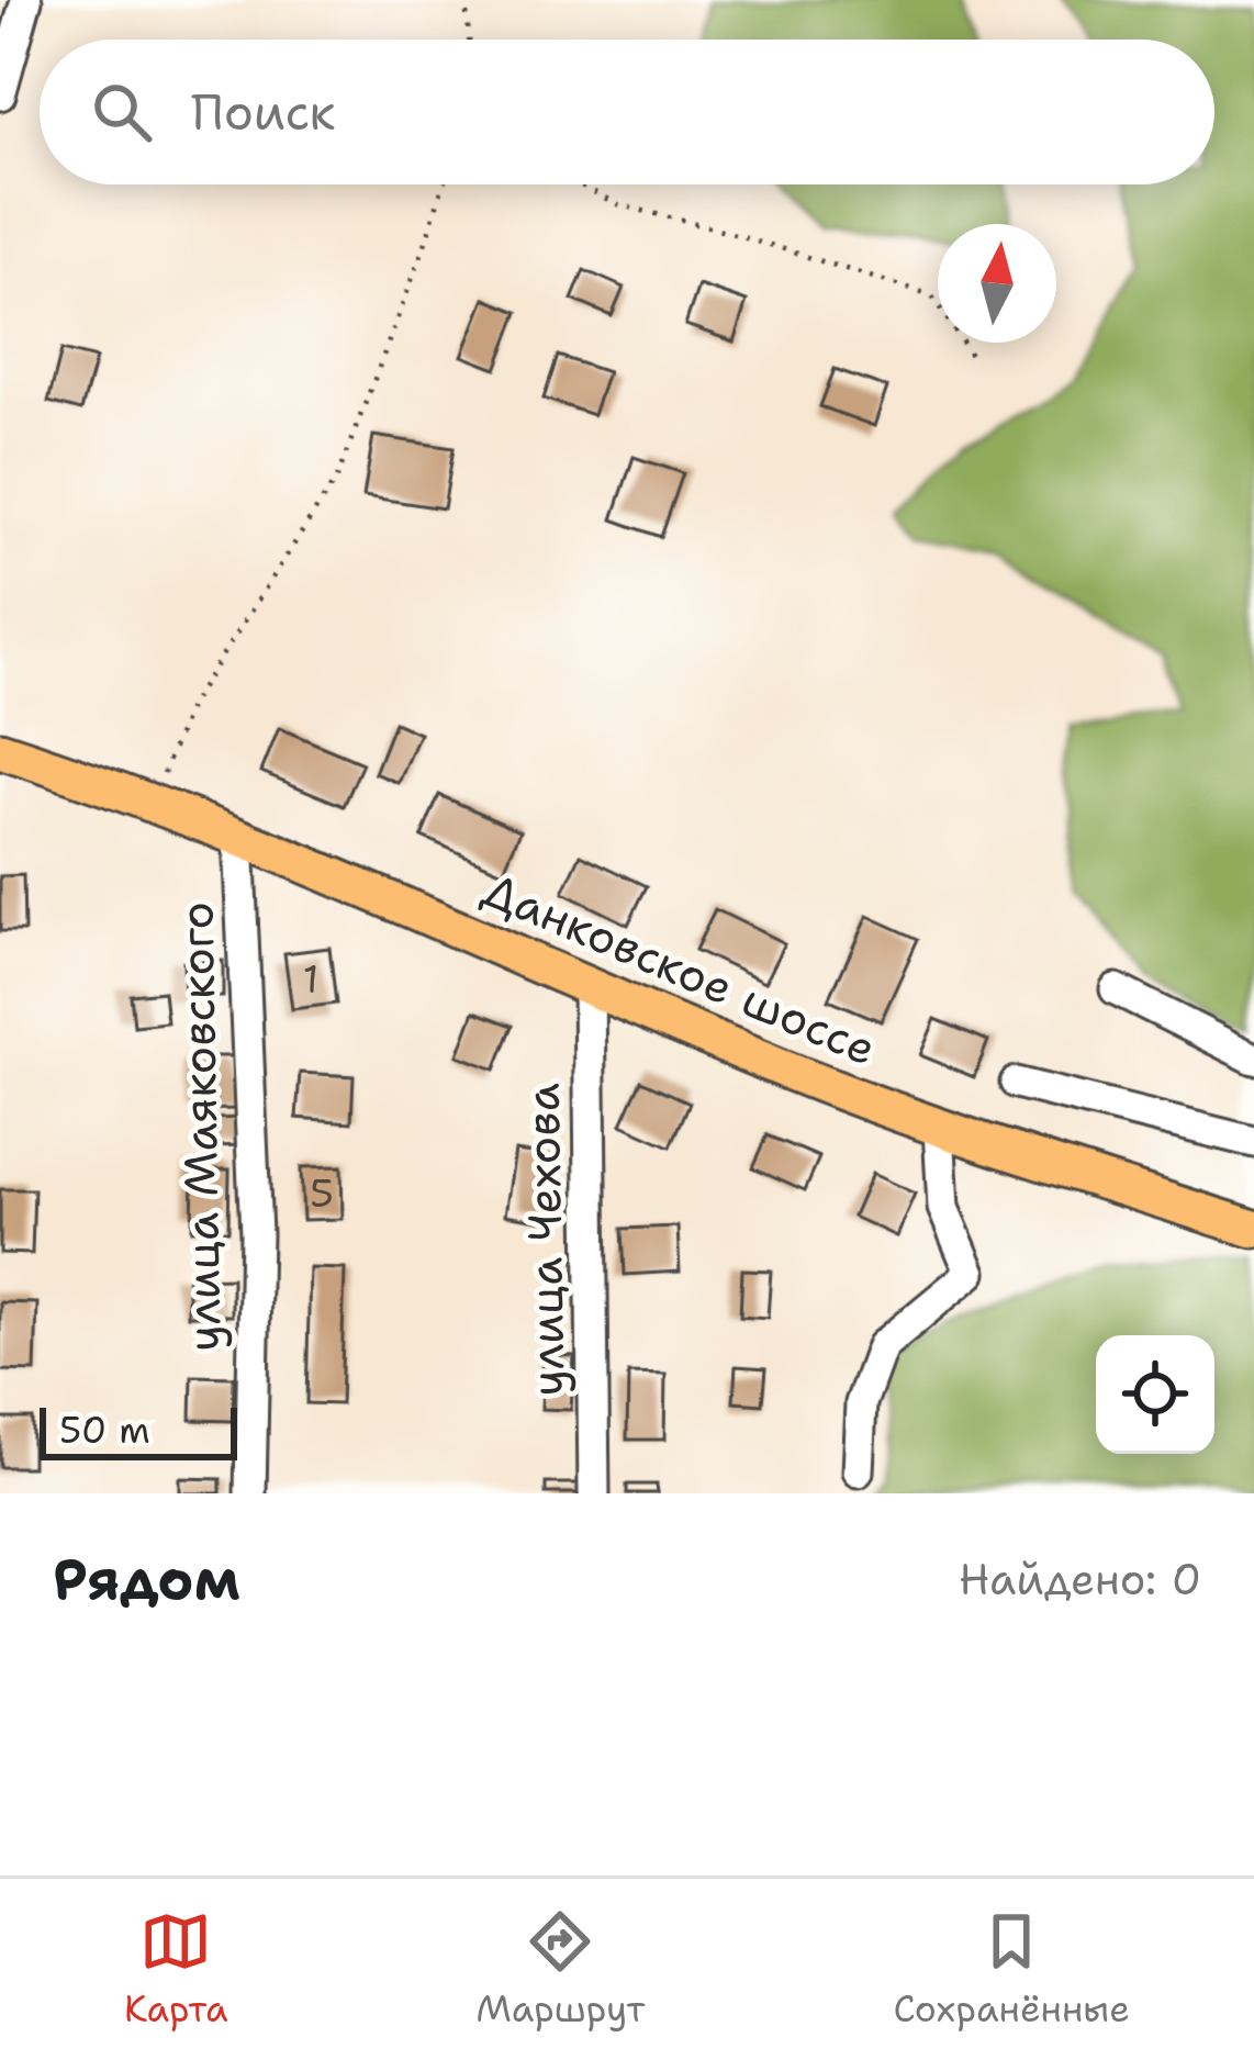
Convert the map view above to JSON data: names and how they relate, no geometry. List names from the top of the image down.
{
  "streets": {
    "main road": ["Данковское шоссе"],
    "street": ["улица Маяковского", "улица Чехова"]
  },
  "crossings": [
    ["Данковское шоссе", "улица Маяковского"],
    ["Данковское шоссе", "улица Чехова"]
  ],
  "house_numbers": ["1", "5"],
  "scale_bar": "50 m",
  "north": "top",
  "page": {
    "search": "Поиск",
    "scale": "50 m",
    "heading": ["Рядом", "Найдено: 0"],
    "nav": ["Карта", "Маршрут", "Сохранённые"]
  }
}
